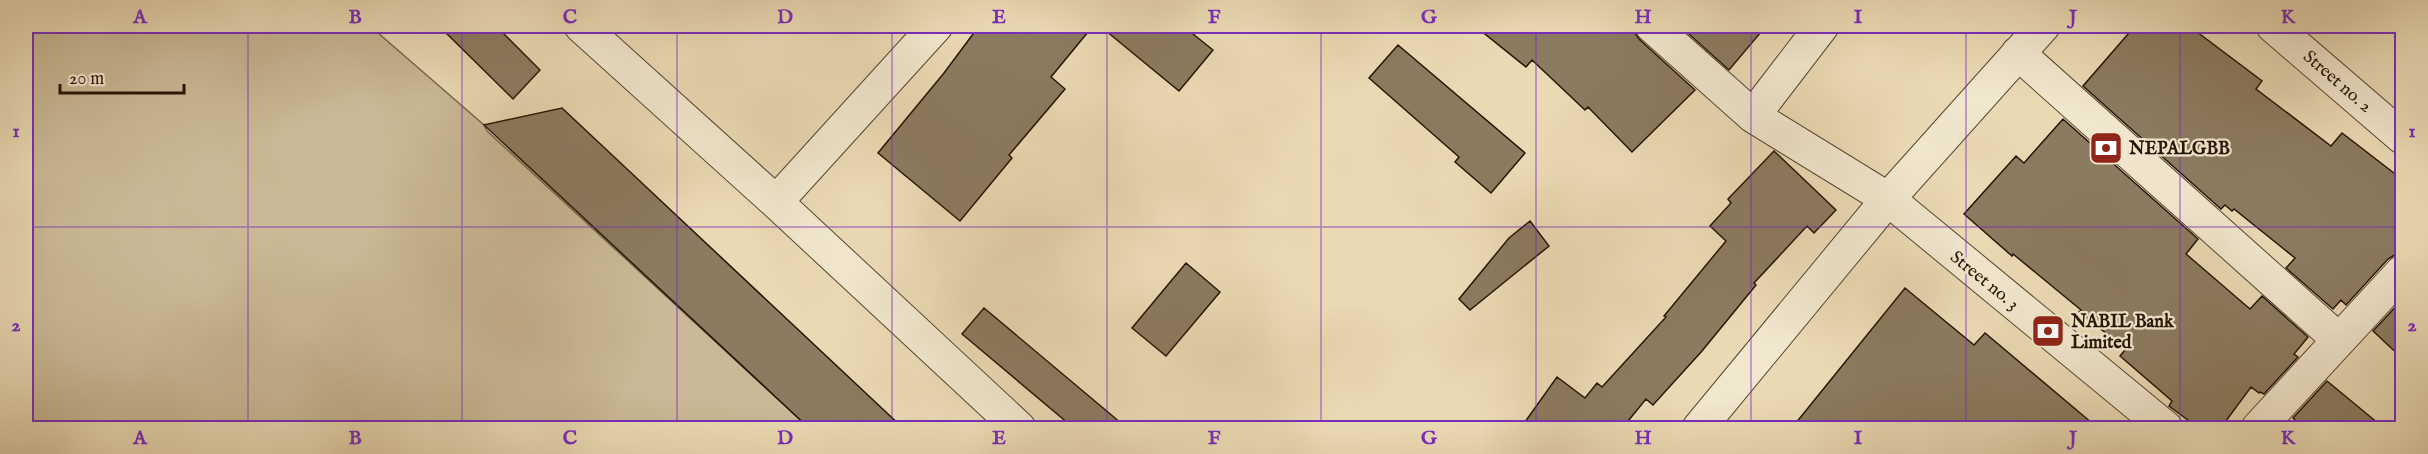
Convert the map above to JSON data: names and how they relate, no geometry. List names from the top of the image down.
{
  "streets": {
    "street": ["Street no. 2", "Street no. 3"]
  },
  "places": {
    "bank": ["NEPALGBB", "NABIL Bank Limited"]
  },
  "scale_bar": "20 m",
  "grid": {
    "columns": [
      "A",
      "B",
      "C",
      "D",
      "E",
      "F",
      "G",
      "H",
      "I",
      "J",
      "K"
    ],
    "rows": ["1", "2"]
  }
}
